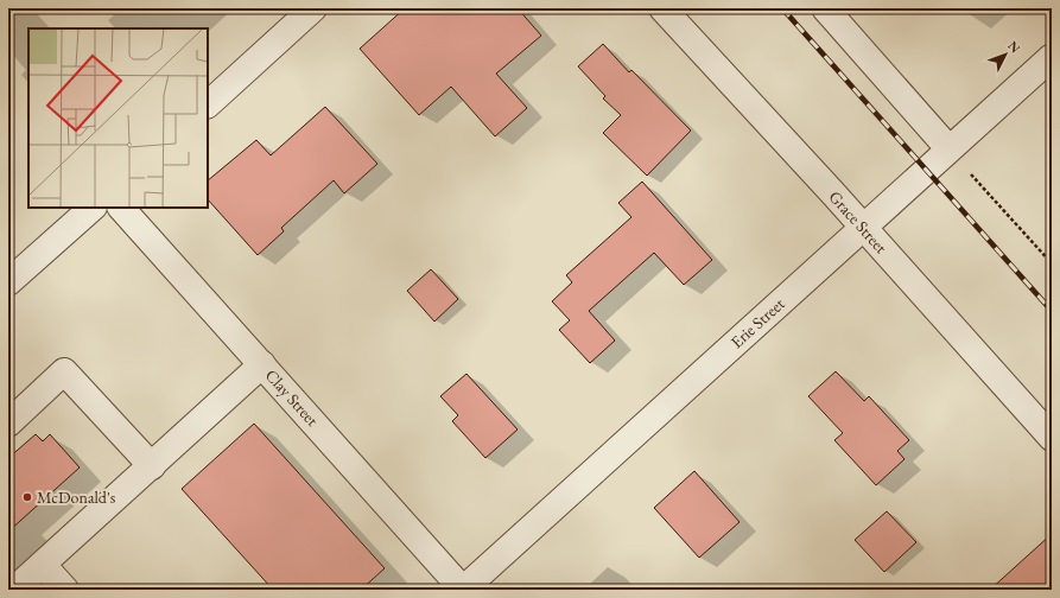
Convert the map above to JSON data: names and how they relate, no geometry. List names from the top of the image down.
{
  "streets": {
    "street": ["Grace Street", "Erie Street", "Clay Street"]
  },
  "crossings": [
    ["Grace Street", "Erie Street"],
    ["Erie Street", "Clay Street"]
  ],
  "places": ["McDonald's"],
  "north": "top right"
}
